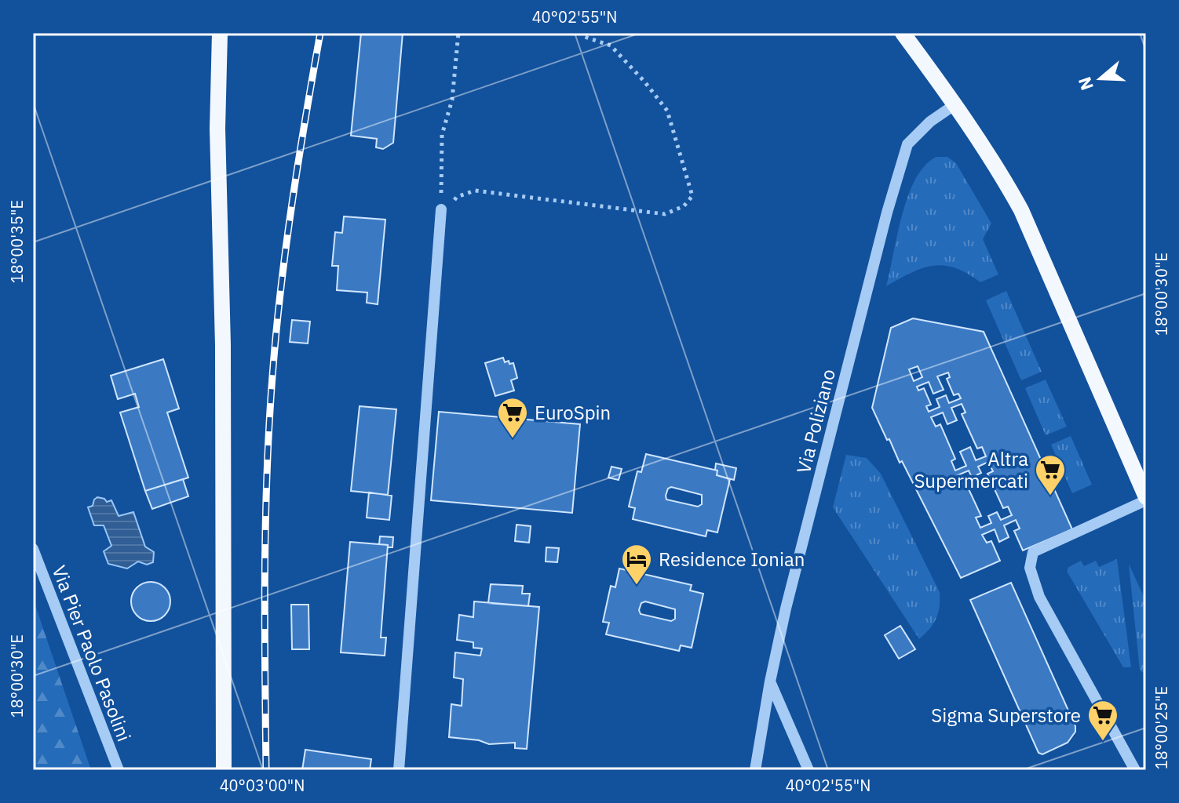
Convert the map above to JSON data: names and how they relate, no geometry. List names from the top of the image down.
{
  "streets": {
    "street": ["Via Poliziano", "Via Pier Paolo Pasolini"]
  },
  "places": {
    "supermarket": ["EuroSpin", "Altra Supermercati", "Sigma Superstore"],
    "hotel": ["Residence Ionian"]
  },
  "north": "left",
  "coordinates": [
    "40°02'55\"N",
    "18°00'35\"E",
    "18°00'30\"E",
    "18°00'25\"E",
    "40°03'00\"N"
  ]
}
